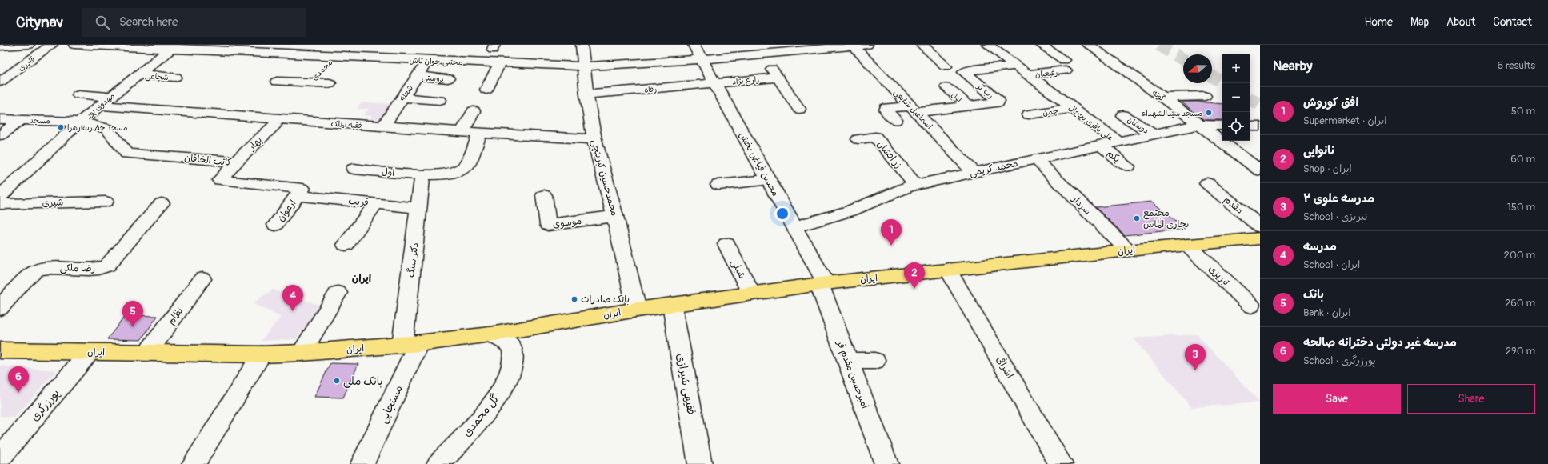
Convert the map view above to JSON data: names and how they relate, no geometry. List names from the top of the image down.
{
  "streets": {
    "main road": ["ایران"],
    "street": [
      "مجتبی جوان تاش",
      "قادرى",
      "محمدی",
      "رفیعیان",
      "شجاعی",
      "دوستی",
      "زارع نژاد",
      "رفاه",
      "رب گر",
      "شعله",
      "گوته",
      "اول",
      "مهدوی پور",
      "اسماعیل شفیعی",
      "چمن",
      "مسجد",
      "علی باقری یخچال",
      "فقیه الملک",
      "دوستان",
      "بهار",
      "زر افشان",
      "یکم",
      "کاتب الخاقان",
      "محسن فیاض بخش",
      "محمد کریمی",
      "محمدحسین کبریتچی",
      "قریب",
      "شیری",
      "سردار",
      "مقدم",
      "ارغوان",
      "موسوی",
      "دکتر سنگ",
      "رضا ملکی",
      "شبلی",
      "تبریزی",
      "نظام",
      "اشراقی",
      "امیرحسین مقدم فر",
      "فقیهی شیرازی",
      "مستجابی",
      "پورزرگری",
      "گل محمدی"
    ]
  },
  "crossings": [
    ["مجتبی جوان تاش", "محمدی"],
    ["مجتبی جوان تاش", "شعله"],
    ["مجتبی جوان تاش", "مهدوی پور"],
    ["مجتبی جوان تاش", "اسماعیل شفیعی"],
    ["مجتبی جوان تاش", "محسن فیاض بخش"],
    ["مجتبی جوان تاش", "محمدحسین کبریتچی"],
    ["رفیعیان", "علی باقری یخچال"],
    ["شجاعی", "مهدوی پور"],
    ["دوستی", "شعله"],
    ["زارع نژاد", "رفاه"],
    ["زارع نژاد", "محسن فیاض بخش"],
    ["رفاه", "محسن فیاض بخش"],
    ["رفاه", "محمدحسین کبریتچی"],
    ["رب گر", "اول"],
    ["رب گر", "اسماعیل شفیعی"],
    ["رب گر", "علی باقری یخچال"],
    ["شعله", "فقیه الملک"],
    ["گوته", "محمد کریمی"],
    ["اول", "فقیه الملک"],
    ["اول", "دکتر سنگ"],
    ["مهدوی پور", "مسجد"],
    ["مهدوی پور", "فقیه الملک"],
    ["مهدوی پور", "کاتب الخاقان"],
    ["اسماعیل شفیعی", "محمد کریمی"],
    ["چمن", "علی باقری یخچال"],
    ["مسجد", "کاتب الخاقان"],
    ["علی باقری یخچال", "محمد کریمی"],
    ["فقیه الملک", "محمدحسین کبریتچی"],
    ["دوستان", "محمد کریمی"],
    ["بهار", "کاتب الخاقان"],
    ["زر افشان", "محمد کریمی"],
    ["یکم", "محمد کریمی"],
    ["کاتب الخاقان", "قریب"],
    ["کاتب الخاقان", "ارغوان"],
    ["محسن فیاض بخش", "محمد کریمی"],
    ["محسن فیاض بخش", "ایران"],
    ["محسن فیاض بخش", "امیرحسین مقدم فر"],
    ["محمد کریمی", "سردار"],
    ["محمدحسین کبریتچی", "موسوی"],
    ["محمدحسین کبریتچی", "ایران"],
    ["قریب", "ارغوان"],
    ["قریب", "دکتر سنگ"],
    ["سردار", "ایران"],
    ["ایران", "دکتر سنگ"],
    ["ایران", "شبلی"],
    ["ایران", "تبریزی"],
    ["ایران", "نظام"],
    ["ایران", "اشراقی"],
    ["ایران", "امیرحسین مقدم فر"],
    ["ایران", "فقیهی شیرازی"],
    ["ایران", "مستجابی"],
    ["ایران", "پورزرگری"],
    ["ایران", "گل محمدی"],
    ["دکتر سنگ", "مستجابی"]
  ],
  "districts": ["ایران"],
  "places": [
    "مسجد سیّدالشهداء",
    "مسجد حضرت زهرا",
    "مجتمع تجاری الماس",
    "بانک صادرات",
    "بانک ملی"
  ],
  "north": "left",
  "page": {
    "header": "Citynav",
    "search": "Search here",
    "nav": [
      "Home",
      "Map",
      "About",
      "Contact"
    ],
    "heading": ["Nearby", "6 results"],
    "map_buttons": ["+", "−"],
    "list": [
      {
        "mark": "1",
        "name": "افق کوروش",
        "note": "Supermarket · ایران",
        "value": "50 m"
      },
      {
        "mark": "2",
        "name": "نانوایی",
        "note": "Shop · ایران",
        "value": "60 m"
      },
      {
        "mark": "3",
        "name": "مدرسه علوی ۲",
        "note": "School · تبریزی",
        "value": "150 m"
      },
      {
        "mark": "4",
        "name": "مدرسه",
        "note": "School · ایران",
        "value": "200 m"
      },
      {
        "mark": "5",
        "name": "بانک",
        "note": "Bank · ایران",
        "value": "260 m"
      },
      {
        "mark": "6",
        "name": "مدرسه غیر دولتی دخترانه صالحه",
        "note": "School · پورزرگری",
        "value": "290 m"
      }
    ],
    "pins": [
      "1",
      "2",
      "4",
      "5",
      "3",
      "6"
    ],
    "buttons": ["Save", "Share"]
  }
}
